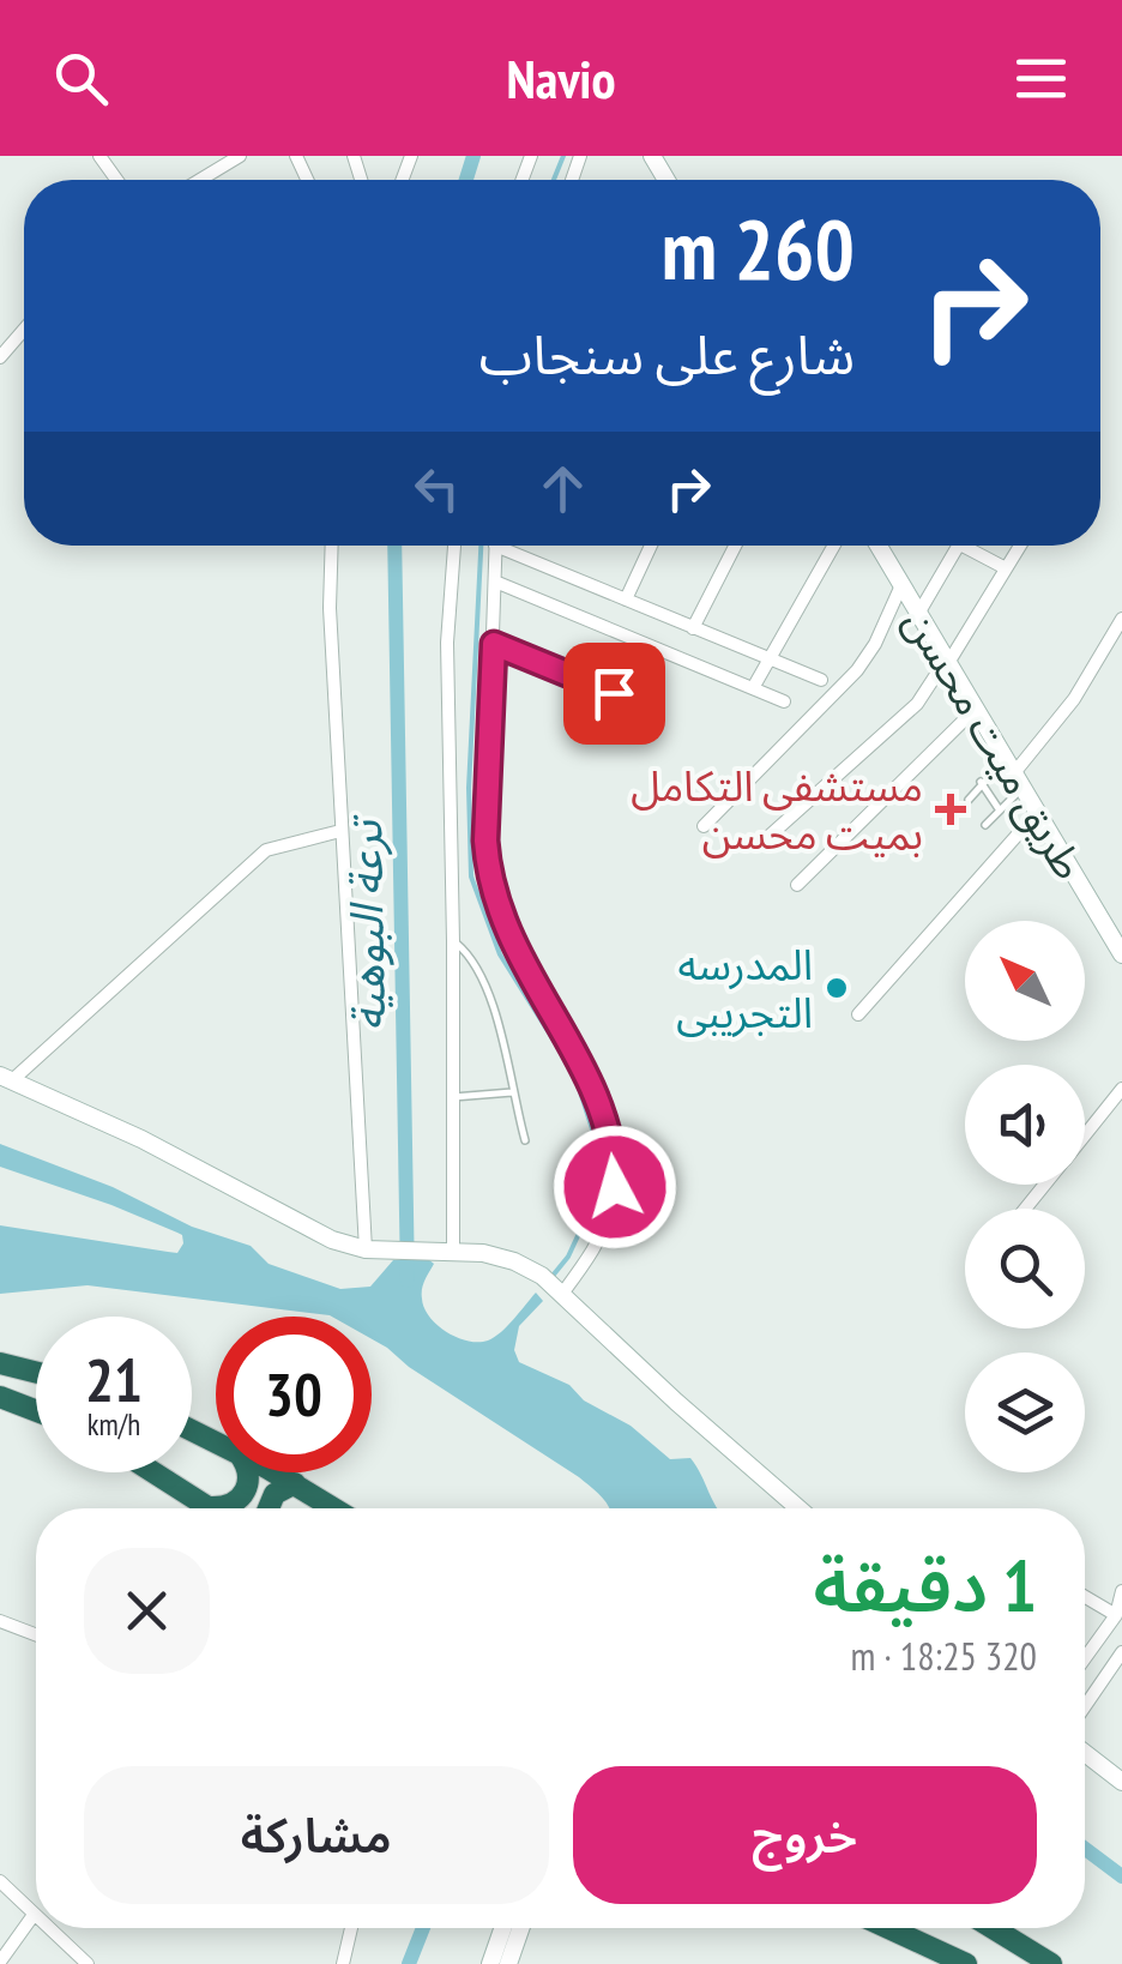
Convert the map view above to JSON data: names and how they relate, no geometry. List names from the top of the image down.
{
  "streets": {
    "street": ["طريق ميت محسن"]
  },
  "water": ["ترعة البوهية"],
  "places": {
    "health": ["مستشفى التكامل بميت محسن"],
    "other": ["المدرسه التجريبى"]
  },
  "north": "top left",
  "page": {
    "header": "Navio",
    "turn": ["260 m", "شارع على سنجاب"],
    "speed": "21 km/h",
    "limit": "30",
    "heading": ["1 دقيقة", "320 m · 18:25"],
    "buttons": ["خروج", "مشاركة"]
  }
}
